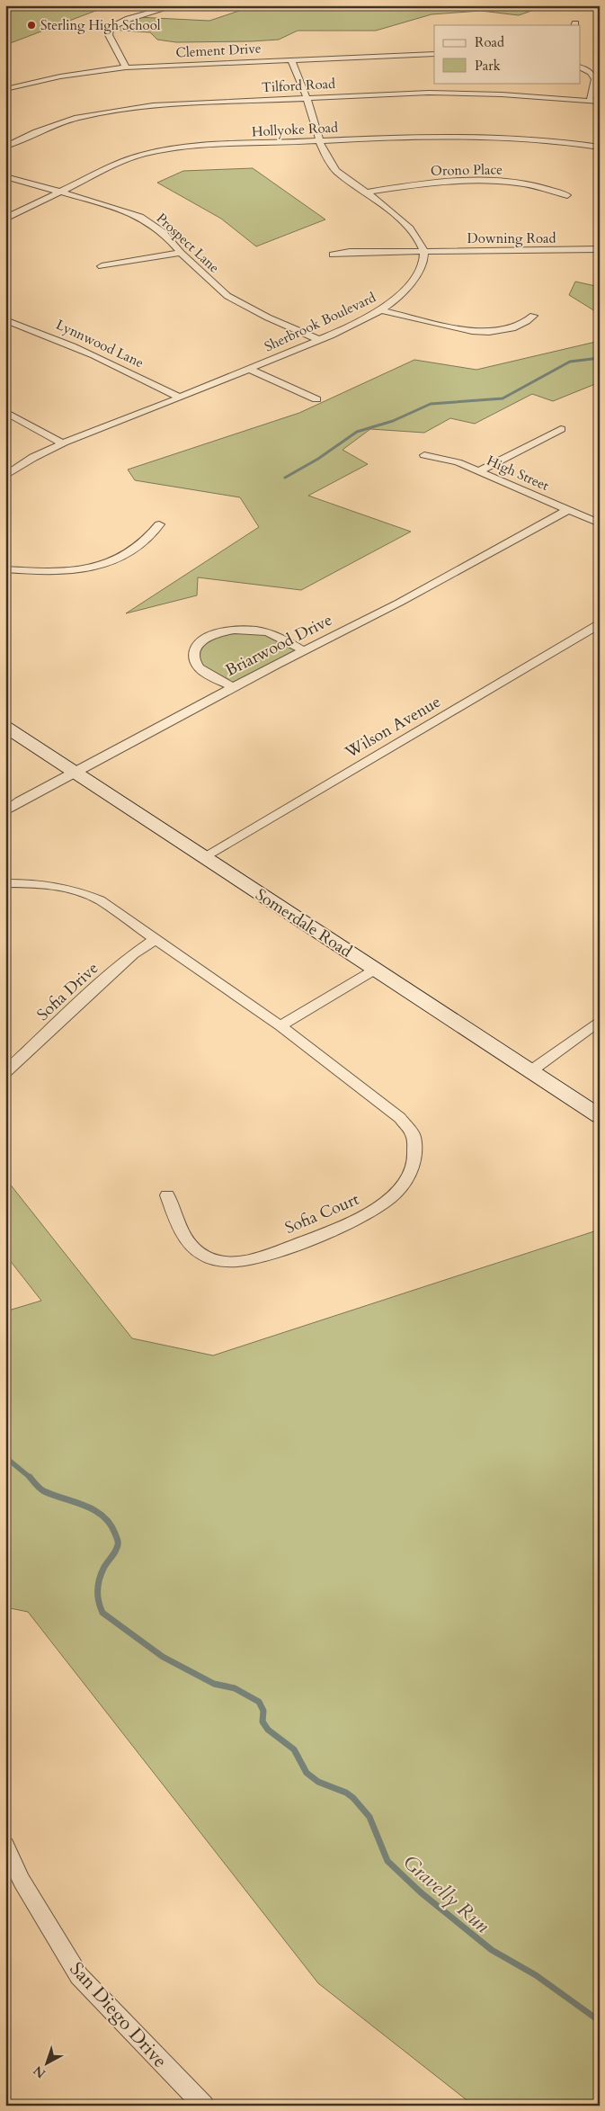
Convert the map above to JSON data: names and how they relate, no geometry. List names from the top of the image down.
{
  "streets": {
    "main road": ["Somerdale Road"],
    "street": [
      "Clement Drive",
      "Tilford Road",
      "Hollyoke Road",
      "Orono Place",
      "Downing Road",
      "Prospect Lane",
      "Sherbrook Boulevard",
      "Lynnwood Lane",
      "High Street",
      "Briarwood Drive",
      "Wilson Avenue",
      "Sofia Drive",
      "Sofia Court",
      "San Diego Drive"
    ]
  },
  "crossings": [
    ["Hollyoke Road", "Prospect Lane"],
    ["Downing Road", "Sherbrook Boulevard"],
    ["Prospect Lane", "Sherbrook Boulevard"],
    ["Sherbrook Boulevard", "Lynnwood Lane"],
    ["High Street", "Briarwood Drive"],
    ["Briarwood Drive", "Somerdale Road"],
    ["Wilson Avenue", "Somerdale Road"]
  ],
  "water": ["Gravelly Run"],
  "places": ["Sterling High School"],
  "legend": ["Road", "Park"],
  "north": "bottom left"
}
